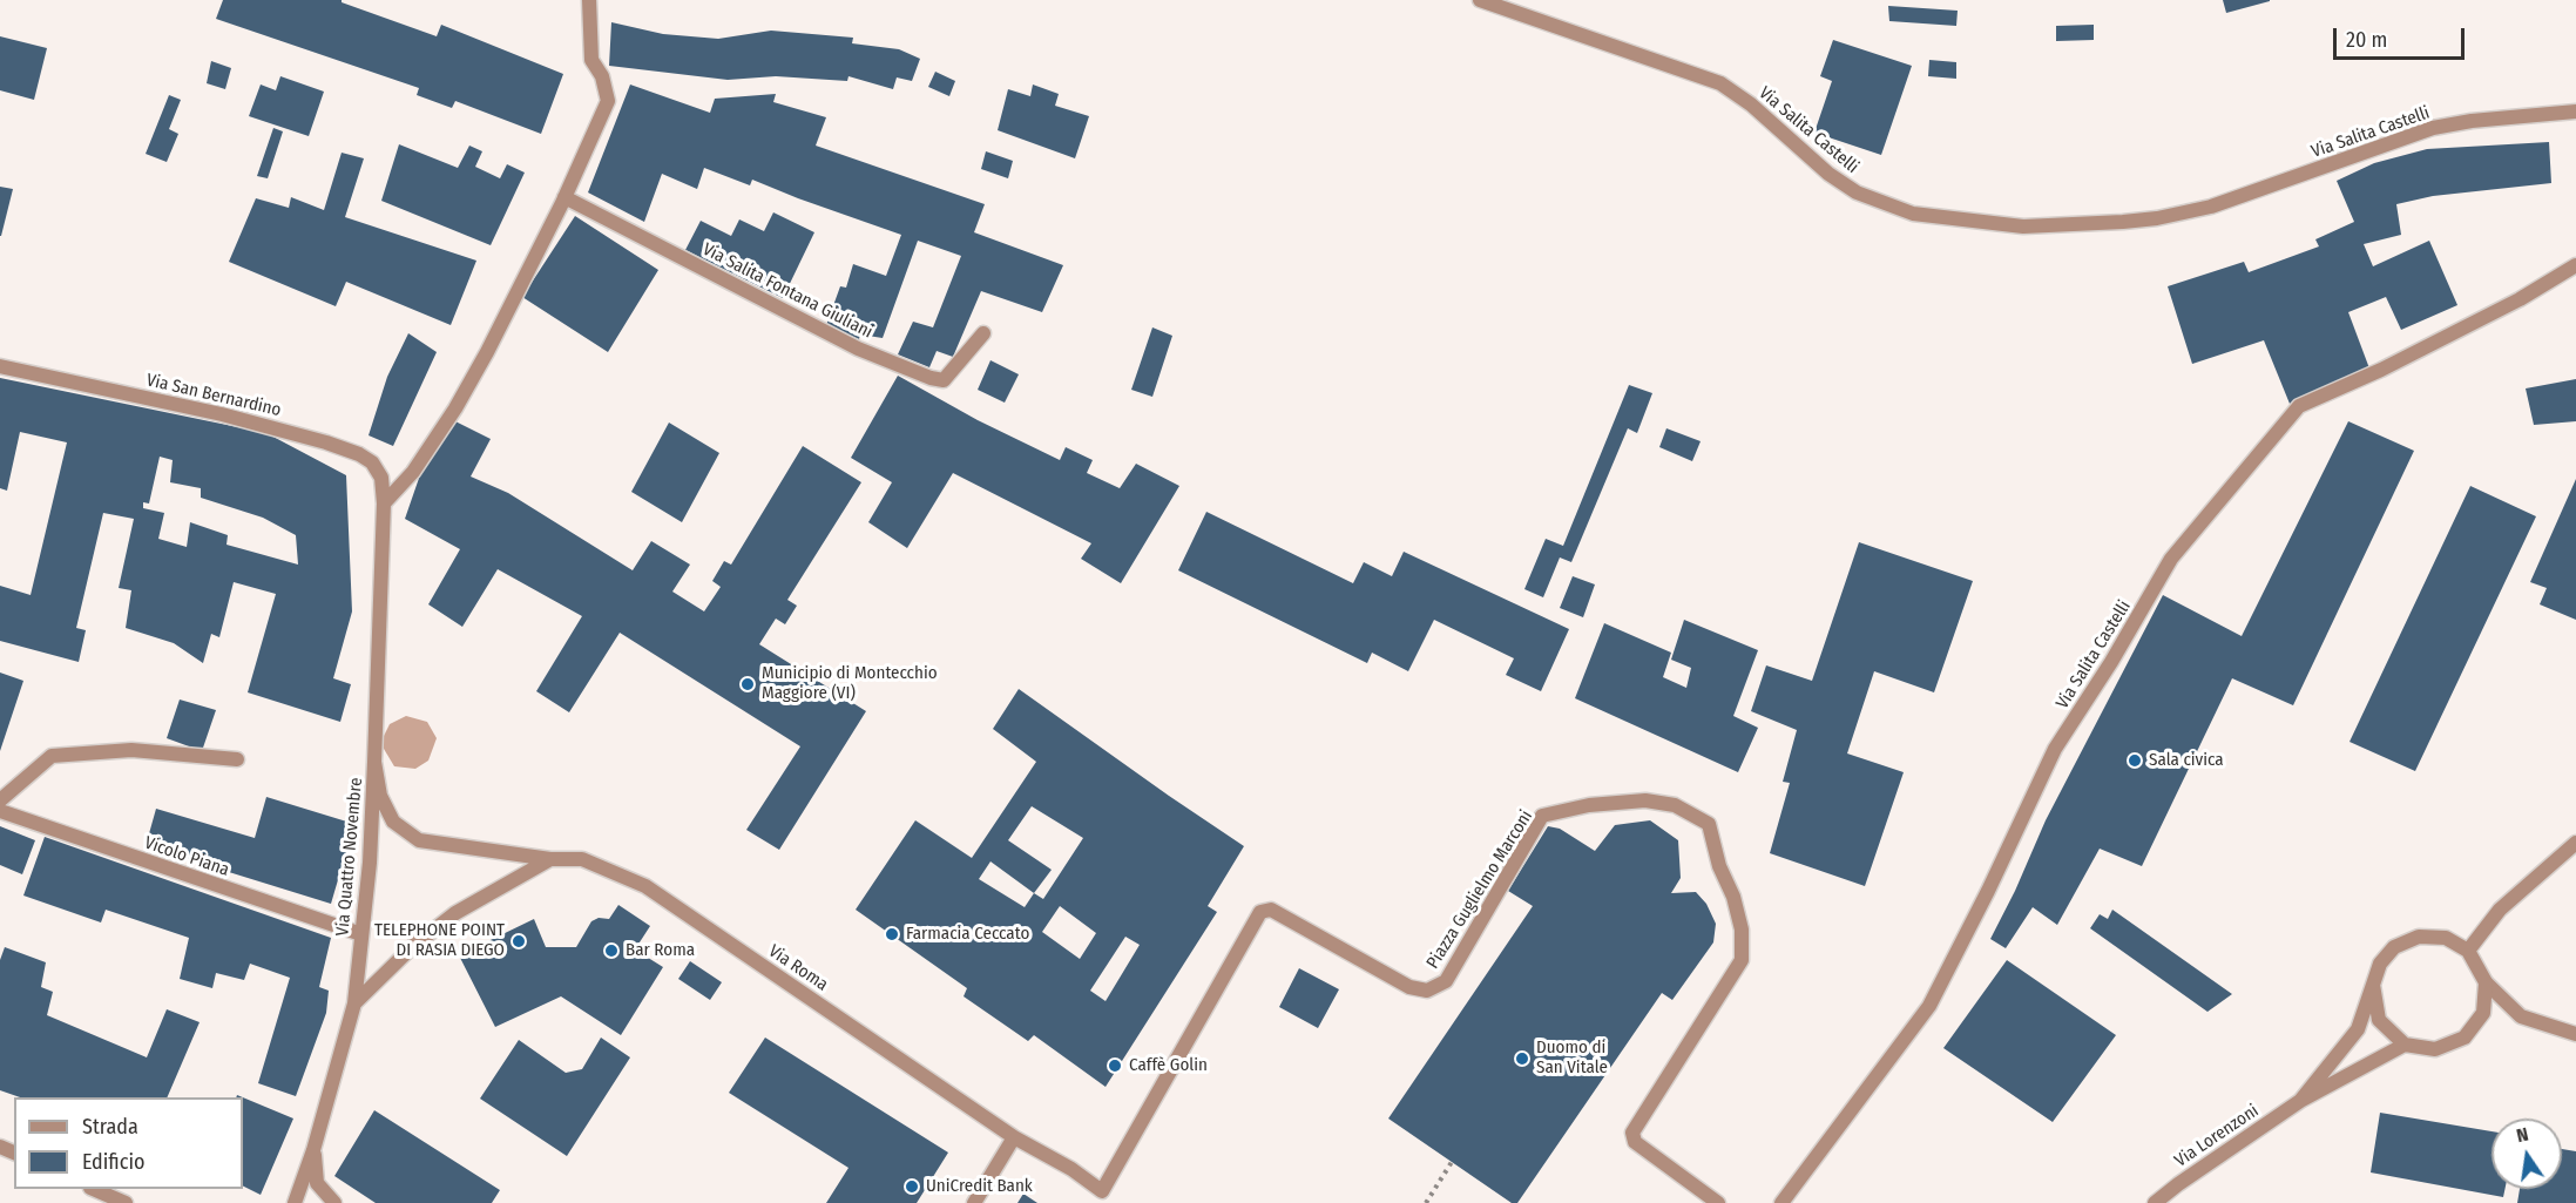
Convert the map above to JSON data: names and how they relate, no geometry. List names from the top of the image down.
{
  "streets": {
    "street": [
      "Via Salita Castelli",
      "Via Salita Fontana Giuliani",
      "Via San Bernardino",
      "Vicolo Piana",
      "Via Quattro Novembre",
      "Piazza Guglielmo Marconi",
      "Via Roma",
      "Via Lorenzoni"
    ]
  },
  "crossings": [
    ["Via San Bernardino", "Via Quattro Novembre"],
    ["Vicolo Piana", "Via Quattro Novembre"],
    ["Via Quattro Novembre", "Via Roma"],
    ["Piazza Guglielmo Marconi", "Via Roma"]
  ],
  "places": [
    "Municipio di Montecchio Maggiore (VI)",
    "Sala civica",
    "Farmacia Ceccato",
    "TELEPHONE POINT DI RASIA DIEGO",
    "Bar Roma",
    "Duomo di San Vitale",
    "Caffè Golin",
    "UniCredit Bank"
  ],
  "legend": ["Strada", "Edificio"],
  "scale_bar": "20 m",
  "north": "top"
}
